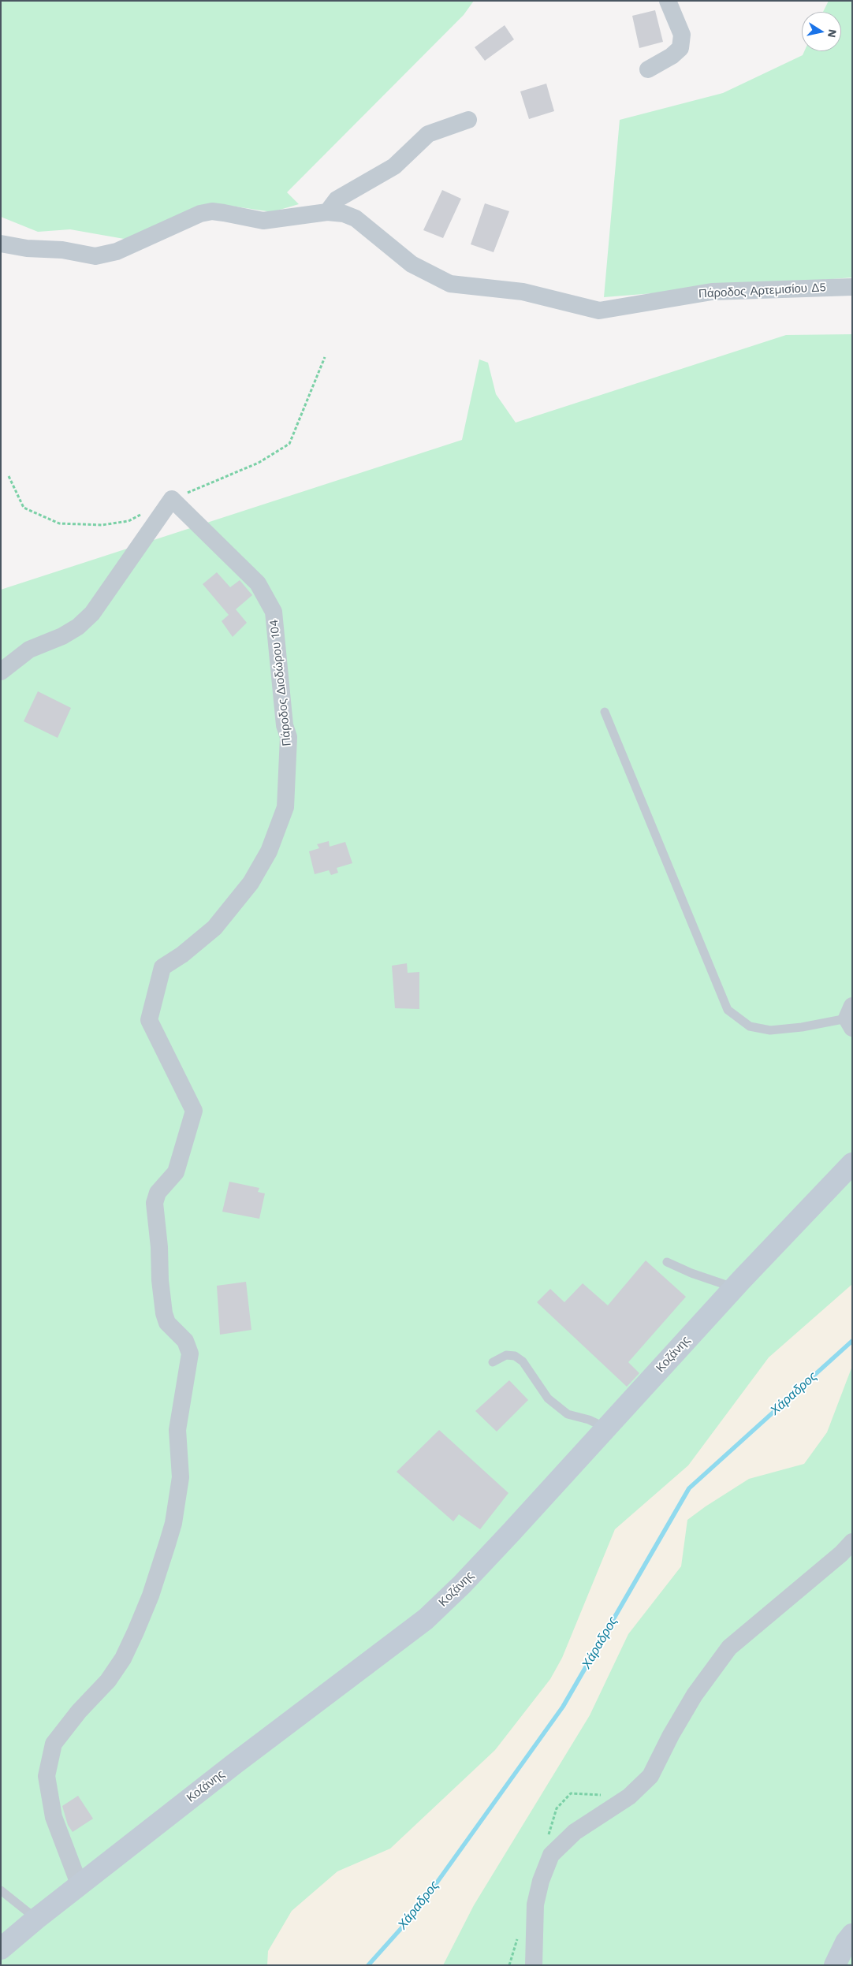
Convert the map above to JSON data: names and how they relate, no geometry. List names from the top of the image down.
{
  "streets": {
    "street": ["Πάροδος Αρτεμισίου Δ5", "Πάροδος Διοδώρου 104", "Κοζάνης"]
  },
  "crossings": [
    ["Πάροδος Διοδώρου 104", "Κοζάνης"]
  ],
  "water": ["Χάραδρος"],
  "north": "right"
}
